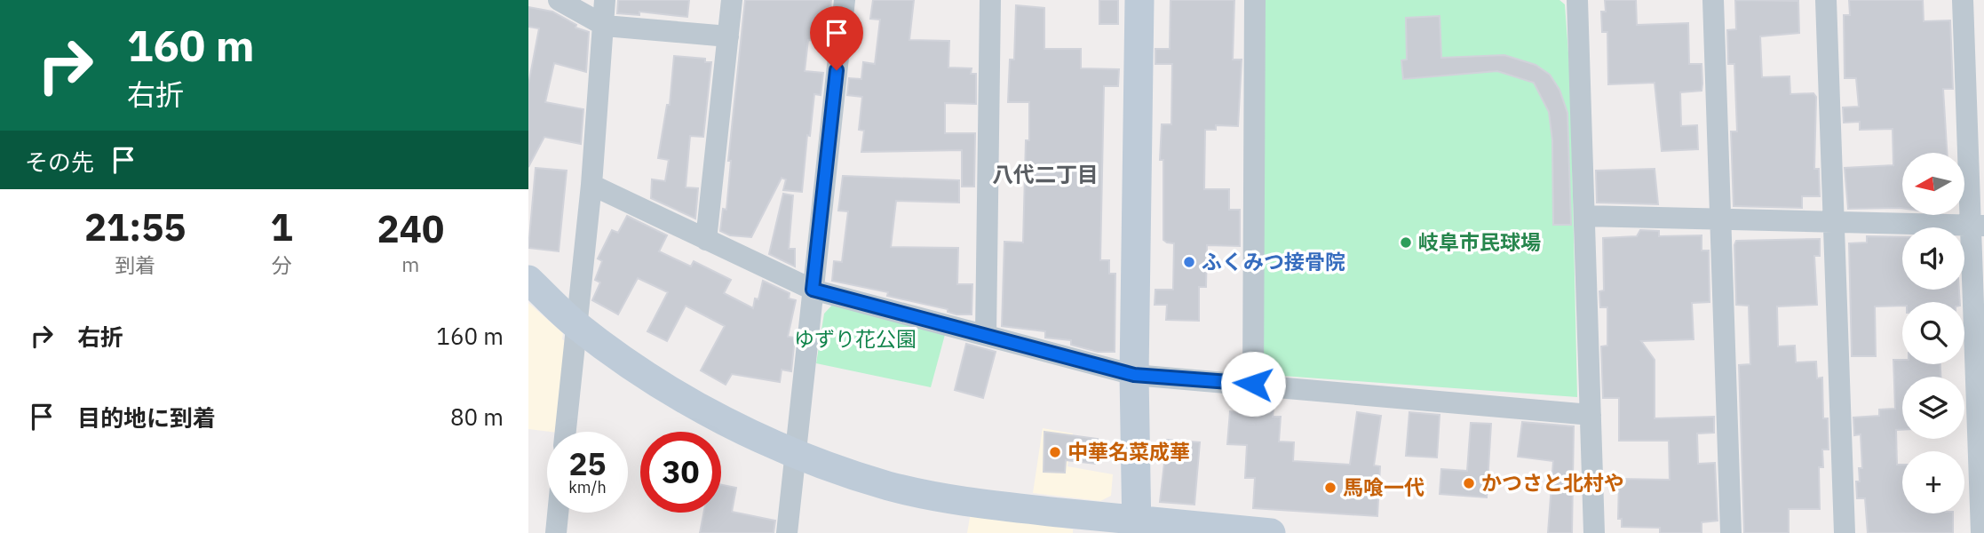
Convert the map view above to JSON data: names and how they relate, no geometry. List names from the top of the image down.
{
  "districts": ["八代二丁目"],
  "parks": ["ゆずり花公園"],
  "places": [
    "岐阜市民球場",
    "ふくみつ接骨院",
    "中華名菜成華",
    "かつさと北村や",
    "馬喰一代"
  ],
  "north": "left",
  "page": {
    "turn": ["160 m", "右折"],
    "then": "その先",
    "map_buttons": "+",
    "eta": [
      "21:55",
      "到着",
      "1",
      "分",
      "240",
      "m"
    ],
    "list": [
      {
        "name": "右折",
        "value": "160 m"
      },
      {
        "name": "目的地に到着",
        "value": "80 m"
      }
    ],
    "speed": "25 km/h",
    "limit": "30"
  }
}
